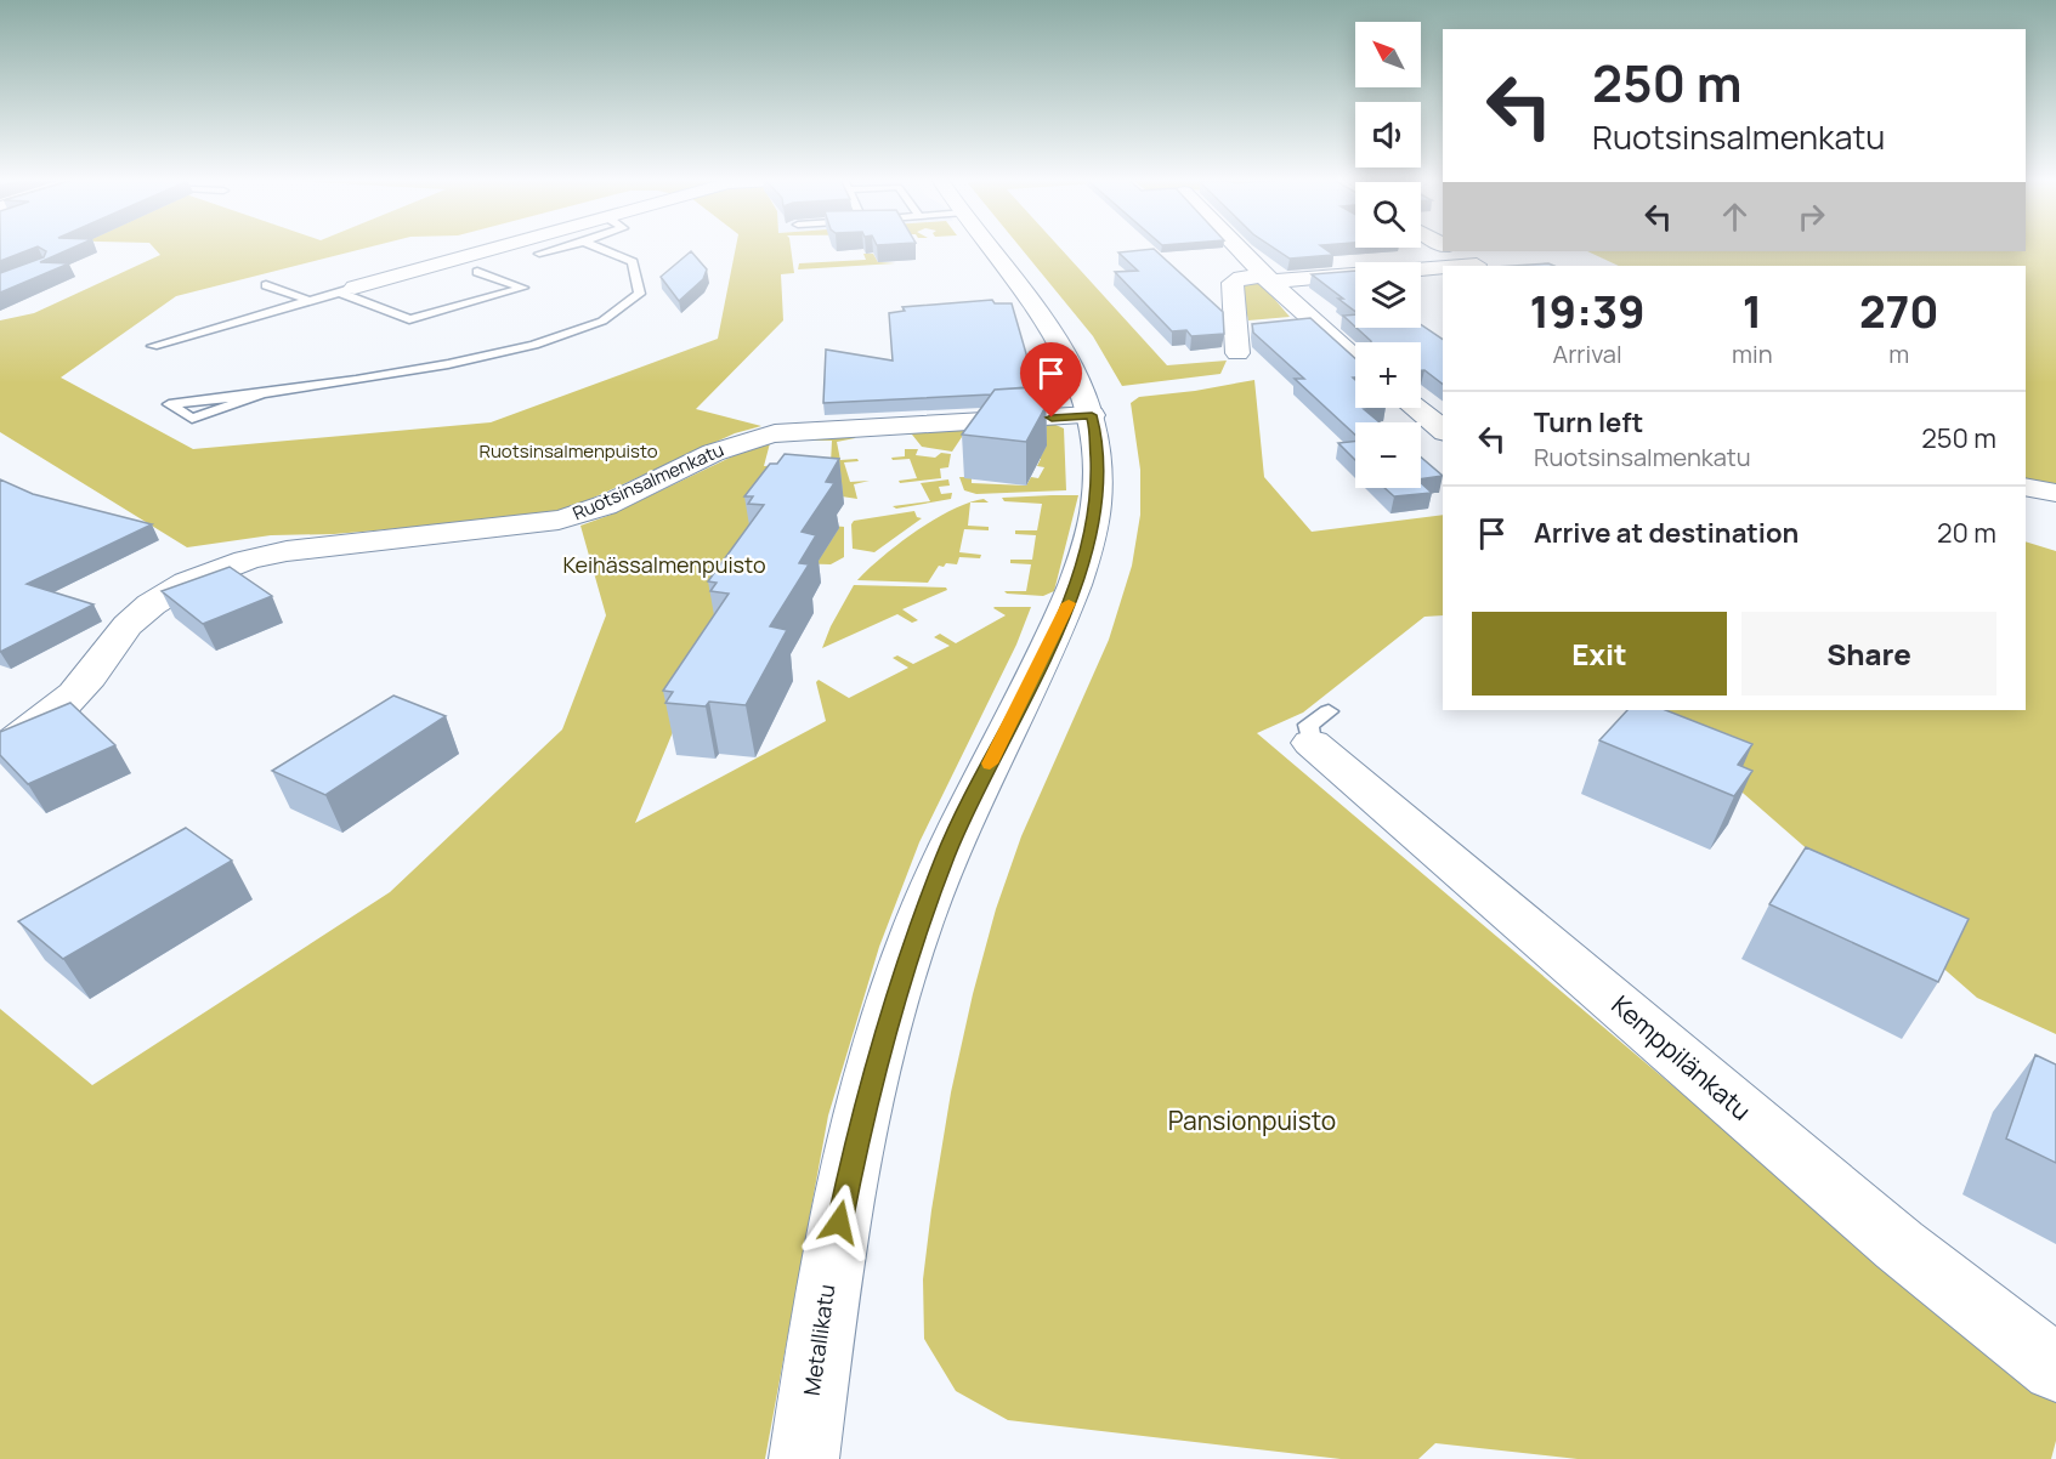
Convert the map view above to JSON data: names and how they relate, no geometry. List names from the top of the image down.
{
  "streets": {
    "street": ["Ruotsinsalmenkatu", "Kemppilänkatu", "Metallikatu"]
  },
  "crossings": [
    ["Ruotsinsalmenkatu", "Metallikatu"]
  ],
  "parks": ["Ruotsinsalmenpuisto", "Keihässalmenpuisto", "Pansionpuisto"],
  "north": "top left",
  "page": {
    "map_buttons": ["+", "−"],
    "turn": ["250 m", "Ruotsinsalmenkatu"],
    "eta": [
      "19:39",
      "Arrival",
      "1",
      "min",
      "270",
      "m"
    ],
    "list": [
      {
        "name": "Turn left",
        "note": "Ruotsinsalmenkatu",
        "value": "250 m"
      },
      {
        "name": "Arrive at destination",
        "value": "20 m"
      }
    ],
    "buttons": ["Exit", "Share"]
  }
}
